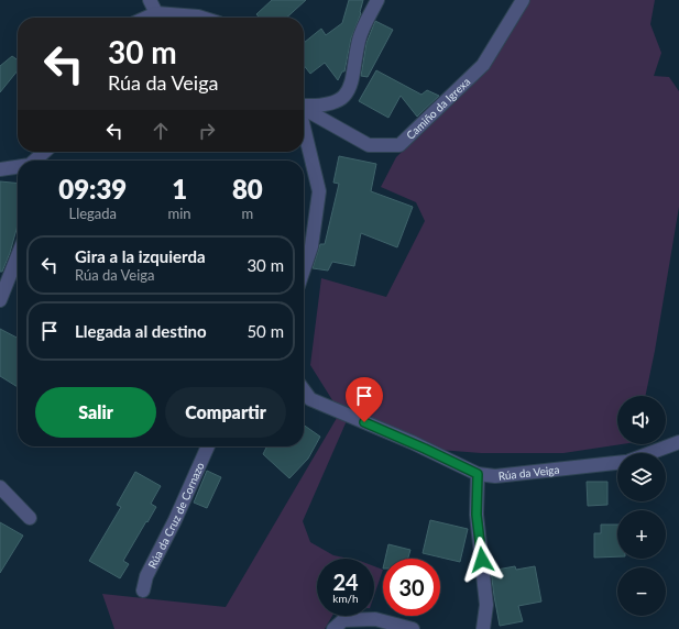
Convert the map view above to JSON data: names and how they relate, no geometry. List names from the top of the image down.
{
  "streets": {
    "street": ["Camiño da Igrexa", "Rúa da Veiga", "Rúa da Cruz de Cornazo"]
  },
  "page": {
    "turn": ["30 m", "Rúa da Veiga"],
    "eta": [
      "09:39",
      "Llegada",
      "1",
      "min",
      "80",
      "m"
    ],
    "list": [
      {
        "name": "Gira a la izquierda",
        "note": "Rúa da Veiga",
        "value": "30 m"
      },
      {
        "name": "Llegada al destino",
        "value": "50 m"
      }
    ],
    "buttons": ["Salir", "Compartir"],
    "map_buttons": ["+", "−"],
    "speed": "24 km/h",
    "limit": "30"
  }
}
